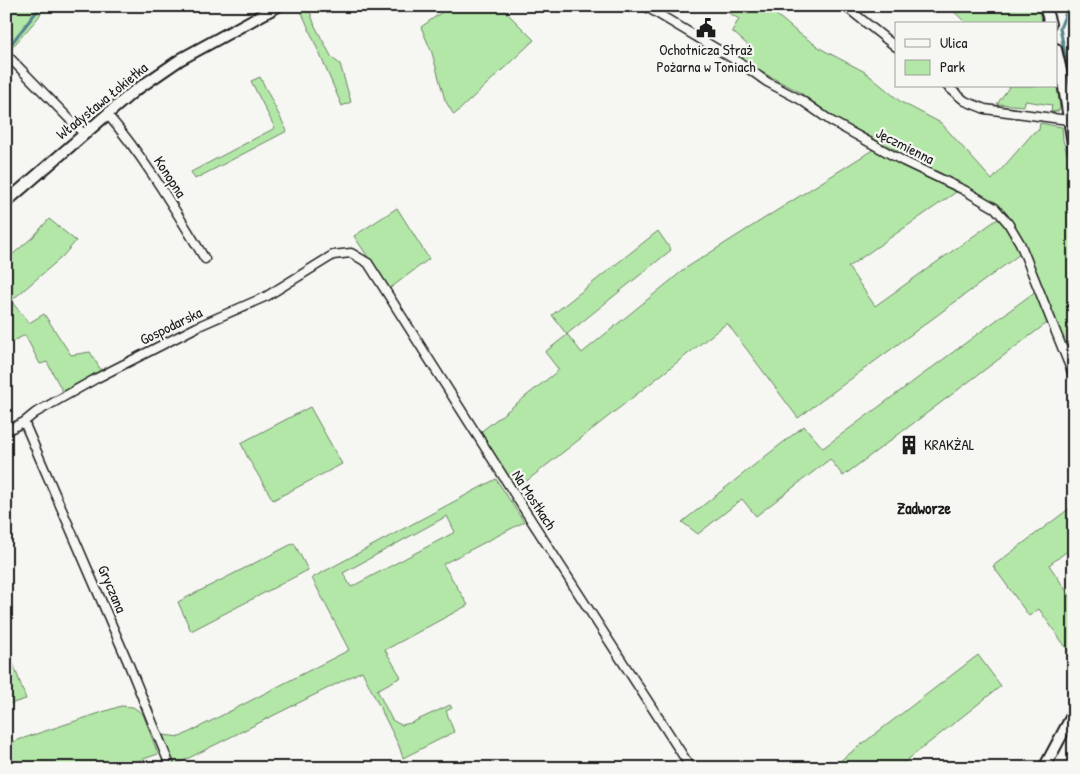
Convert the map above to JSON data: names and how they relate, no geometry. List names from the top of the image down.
{
  "streets": {
    "street": [
      "Władysława Łokietka",
      "Jęczmienna",
      "Konopna",
      "Gospodarska",
      "Na Mostkach",
      "Gryczana"
    ]
  },
  "crossings": [
    ["Władysława Łokietka", "Konopna"],
    ["Gospodarska", "Na Mostkach"],
    ["Gospodarska", "Gryczana"]
  ],
  "districts": ["Zadworze"],
  "places": {
    "public building": ["Ochotnicza Straż Pożarna w Toniach"],
    "building": ["KRAKŻAL"]
  },
  "legend": ["Ulica", "Park"]
}
